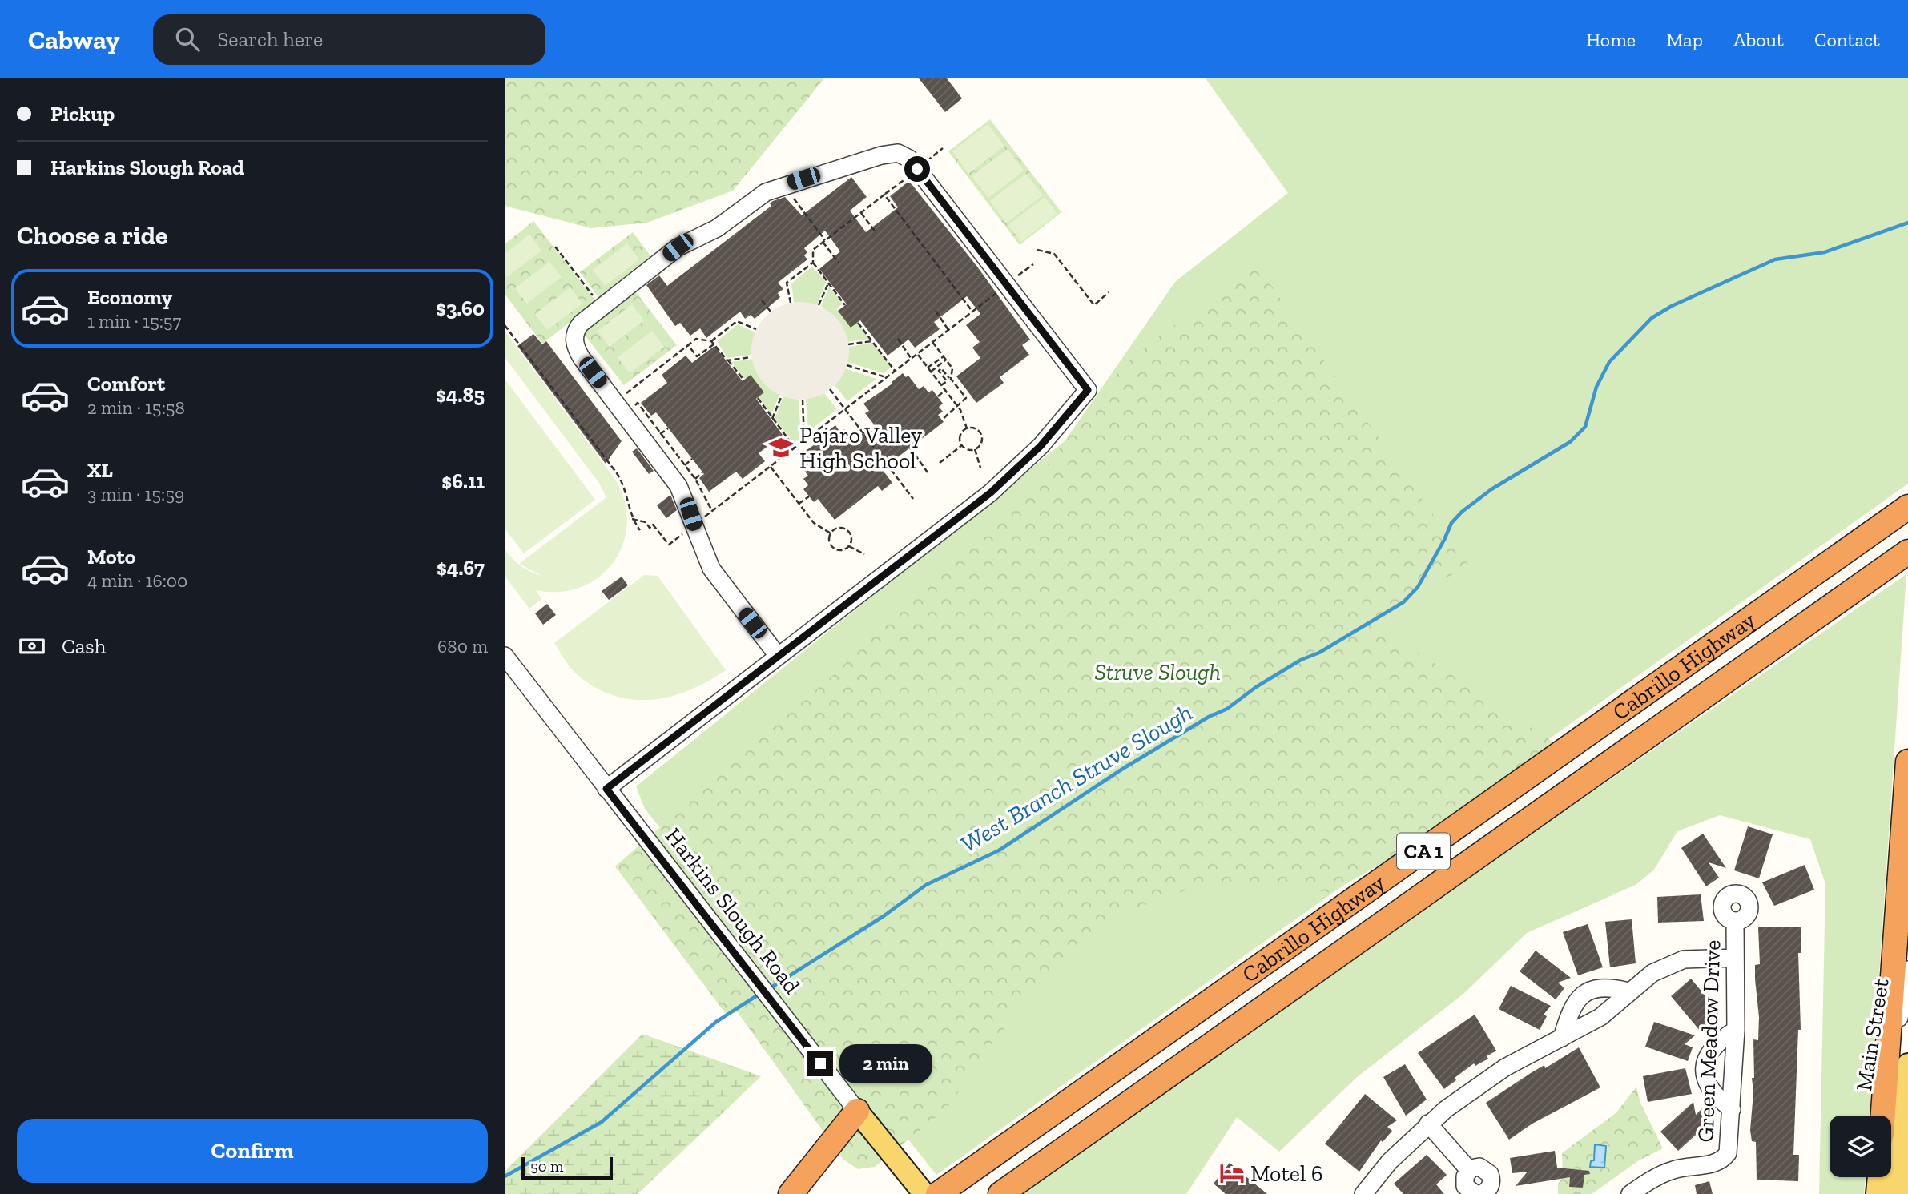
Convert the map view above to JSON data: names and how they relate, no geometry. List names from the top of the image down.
{
  "streets": {
    "highway": ["Cabrillo Highway", "CA 1"],
    "main road": ["Harkins Slough Road", "Main Street"],
    "street": ["Green Meadow Drive"]
  },
  "water": ["West Branch Struve Slough"],
  "parks": ["Struve Slough"],
  "places": {
    "school or university": ["Pajaro Valley High School"],
    "hotel": ["Motel 6"]
  },
  "scale_bar": "50 m",
  "page": {
    "header": "Cabway",
    "search": "Search here",
    "nav": [
      "Home",
      "Map",
      "About",
      "Contact"
    ],
    "banner": ["Pickup", "Harkins Slough Road"],
    "heading": "Choose a ride",
    "list": [
      {
        "name": "Economy",
        "note": "1 min · 15:57",
        "value": "$3.60"
      },
      {
        "name": "Comfort",
        "note": "2 min · 15:58",
        "value": "$4.85"
      },
      {
        "name": "XL",
        "note": "3 min · 15:59",
        "value": "$6.11"
      },
      {
        "name": "Moto",
        "note": "4 min · 16:00",
        "value": "$4.67"
      }
    ],
    "pay": ["Cash", "680 m"],
    "bubble": "2 min",
    "buttons": "Confirm",
    "scale": "50 m"
  }
}
